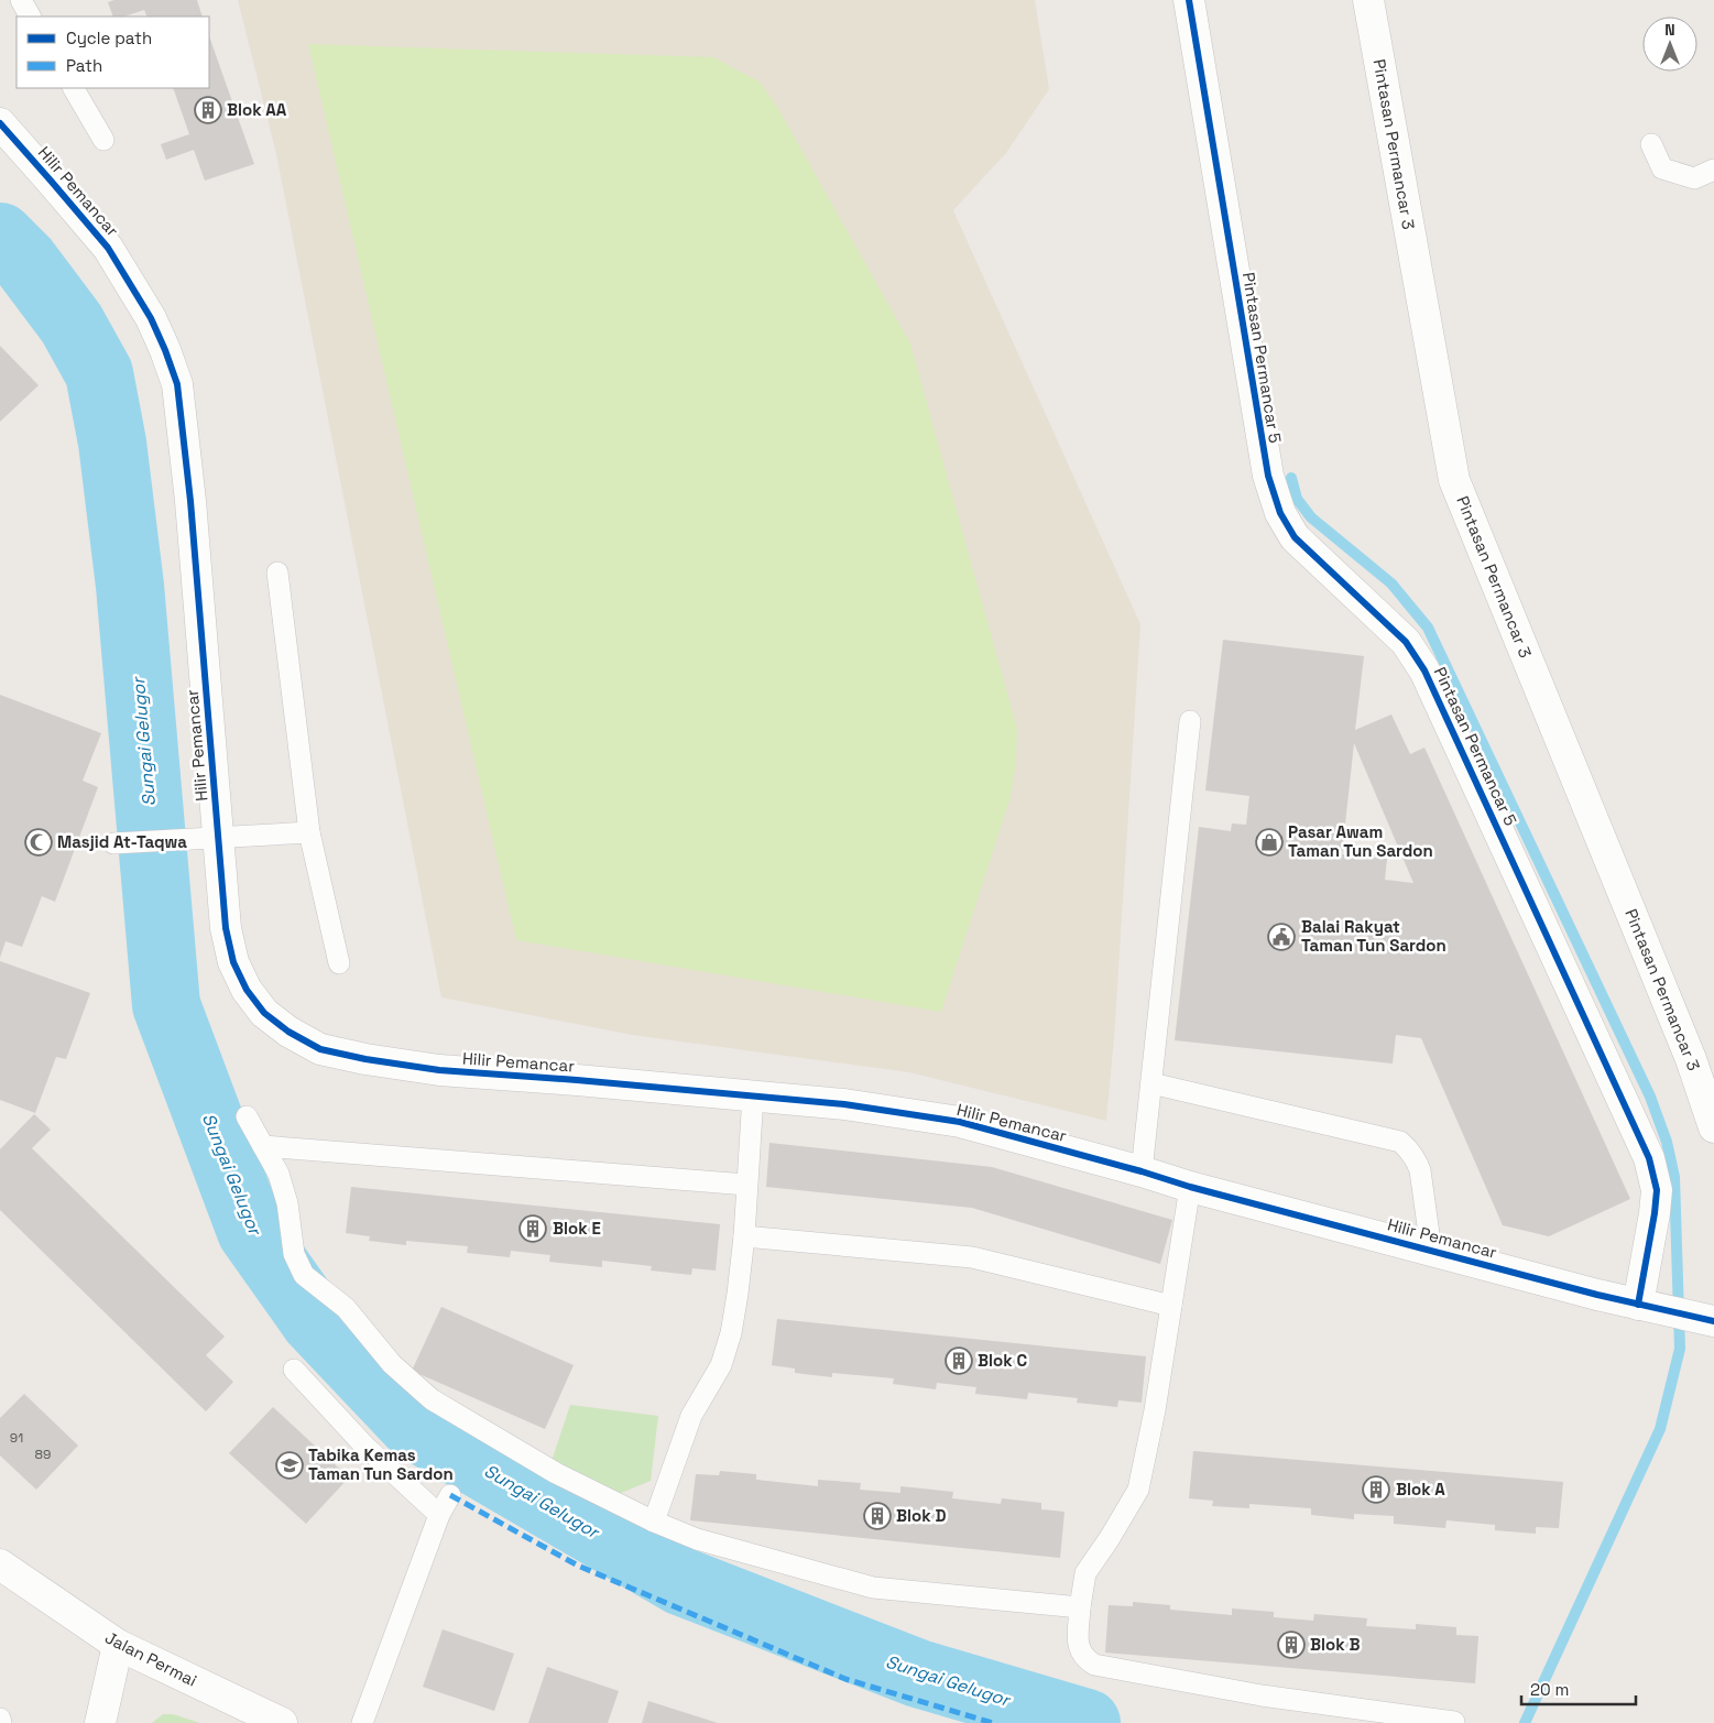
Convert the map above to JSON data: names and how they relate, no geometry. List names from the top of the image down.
{
  "streets": {
    "street": [
      "Pintasan Permancar 3",
      "Hilir Pemancar",
      "Pintasan Permancar 5",
      "Jalan Permai"
    ]
  },
  "crossings": [
    ["Hilir Pemancar", "Pintasan Permancar 5"]
  ],
  "water": ["Sungai Gelugor"],
  "places": {
    "building": [
      "Blok AA",
      "Blok E",
      "Blok C",
      "Blok A",
      "Blok D",
      "Blok B"
    ],
    "mosque": ["Masjid At-Taqwa"],
    "shop": ["Pasar Awam Taman Tun Sardon"],
    "public building": ["Balai Rakyat Taman Tun Sardon"],
    "school or university": ["Tabika Kemas Taman Tun Sardon"]
  },
  "house_numbers": ["91", "89"],
  "legend": ["Cycle path", "Path"],
  "scale_bar": "20 m",
  "north": "top"
}
